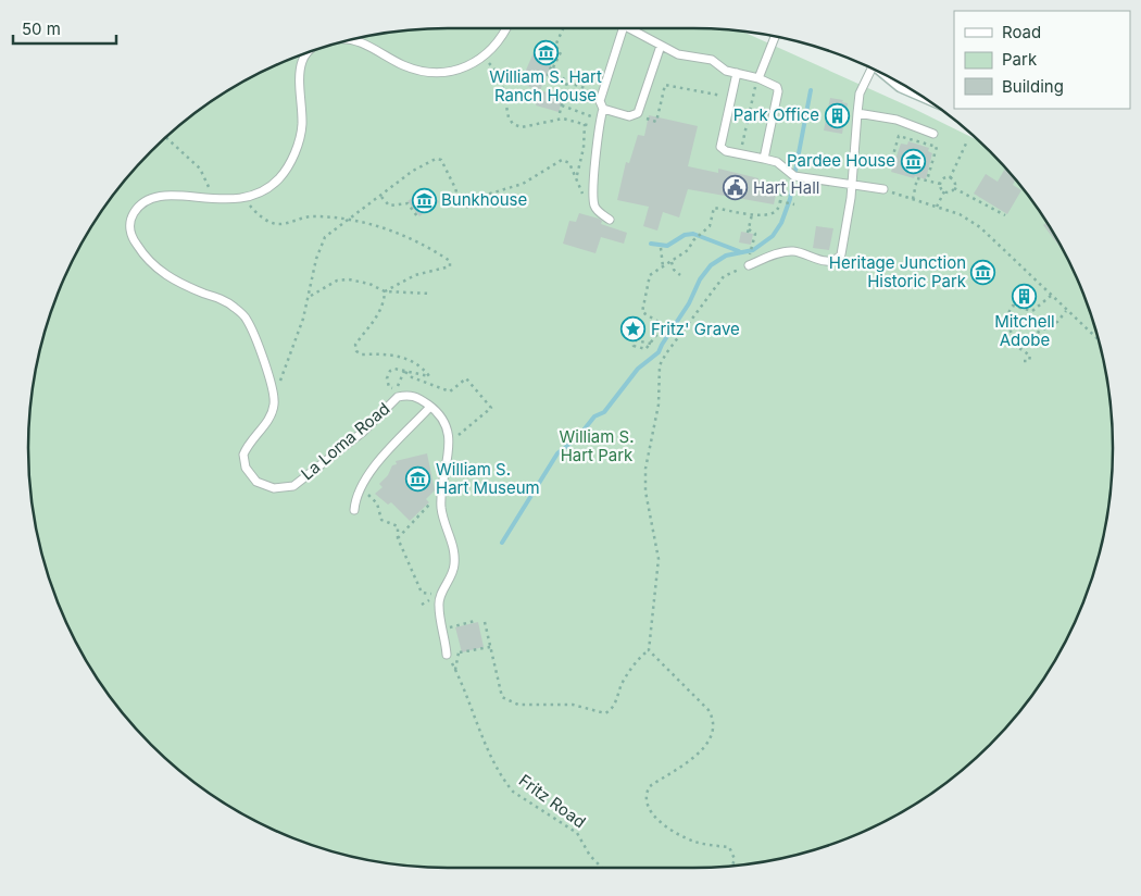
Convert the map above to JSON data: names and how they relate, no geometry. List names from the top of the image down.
{
  "streets": {
    "lane": ["La Loma Road"],
    "path": ["Fritz Road"]
  },
  "crossings": [
    ["La Loma Road", "Fritz Road"]
  ],
  "parks": ["William S. Hart Park"],
  "places": {
    "museum": [
      "William S. Hart Ranch House",
      "Pardee House",
      "Bunkhouse",
      "Heritage Junction Historic Park",
      "William S. Hart Museum"
    ],
    "building": ["Park Office", "Mitchell Adobe"],
    "public building": ["Hart Hall"],
    "place": ["Fritz' Grave"]
  },
  "legend": ["Road", "Park", "Building"],
  "scale_bar": "50 m"
}
